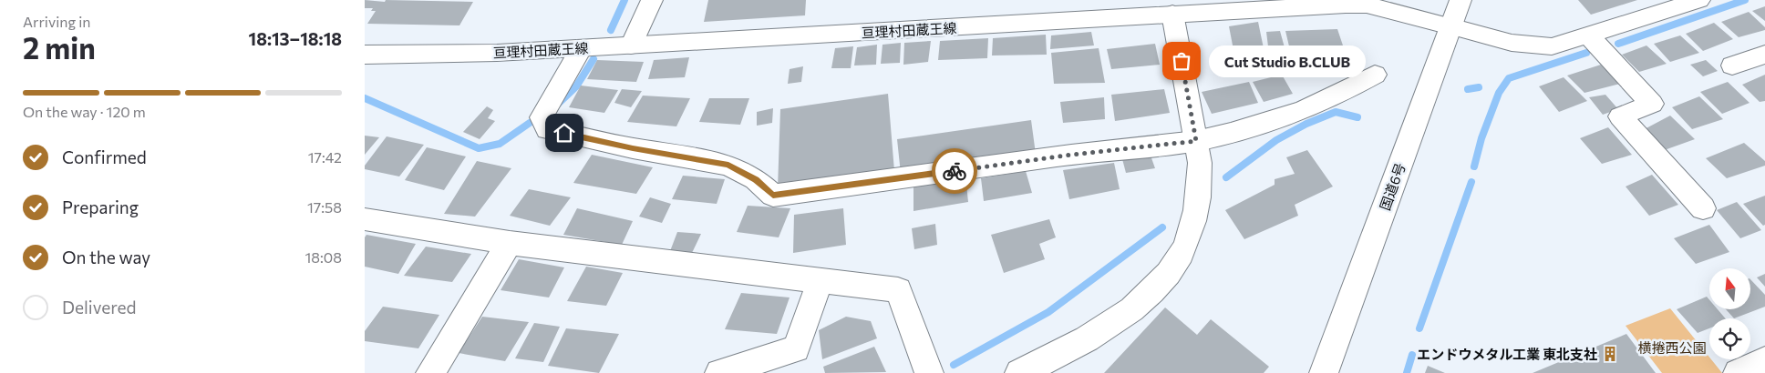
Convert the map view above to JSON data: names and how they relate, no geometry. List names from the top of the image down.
{
  "streets": {
    "main road": ["亘理村田蔵王線", "国道6号"]
  },
  "crossings": [
    ["亘理村田蔵王線", "国道6号"]
  ],
  "parks": ["横捲西公園"],
  "places": {
    "other": ["Cut Studio B.CLUB"],
    "building": ["エンドウメタル工業 東北支社"]
  },
  "north": "top",
  "page": {
    "heading": ["2 min", "Arriving in", "18:13–18:18"],
    "bubble": "Cut Studio B.CLUB",
    "bar": "On the way · 120 m",
    "list": [
      ["Confirmed", "17:42"],
      ["Preparing", "17:58"],
      ["On the way", "18:08"],
      "Delivered"
    ]
  }
}
